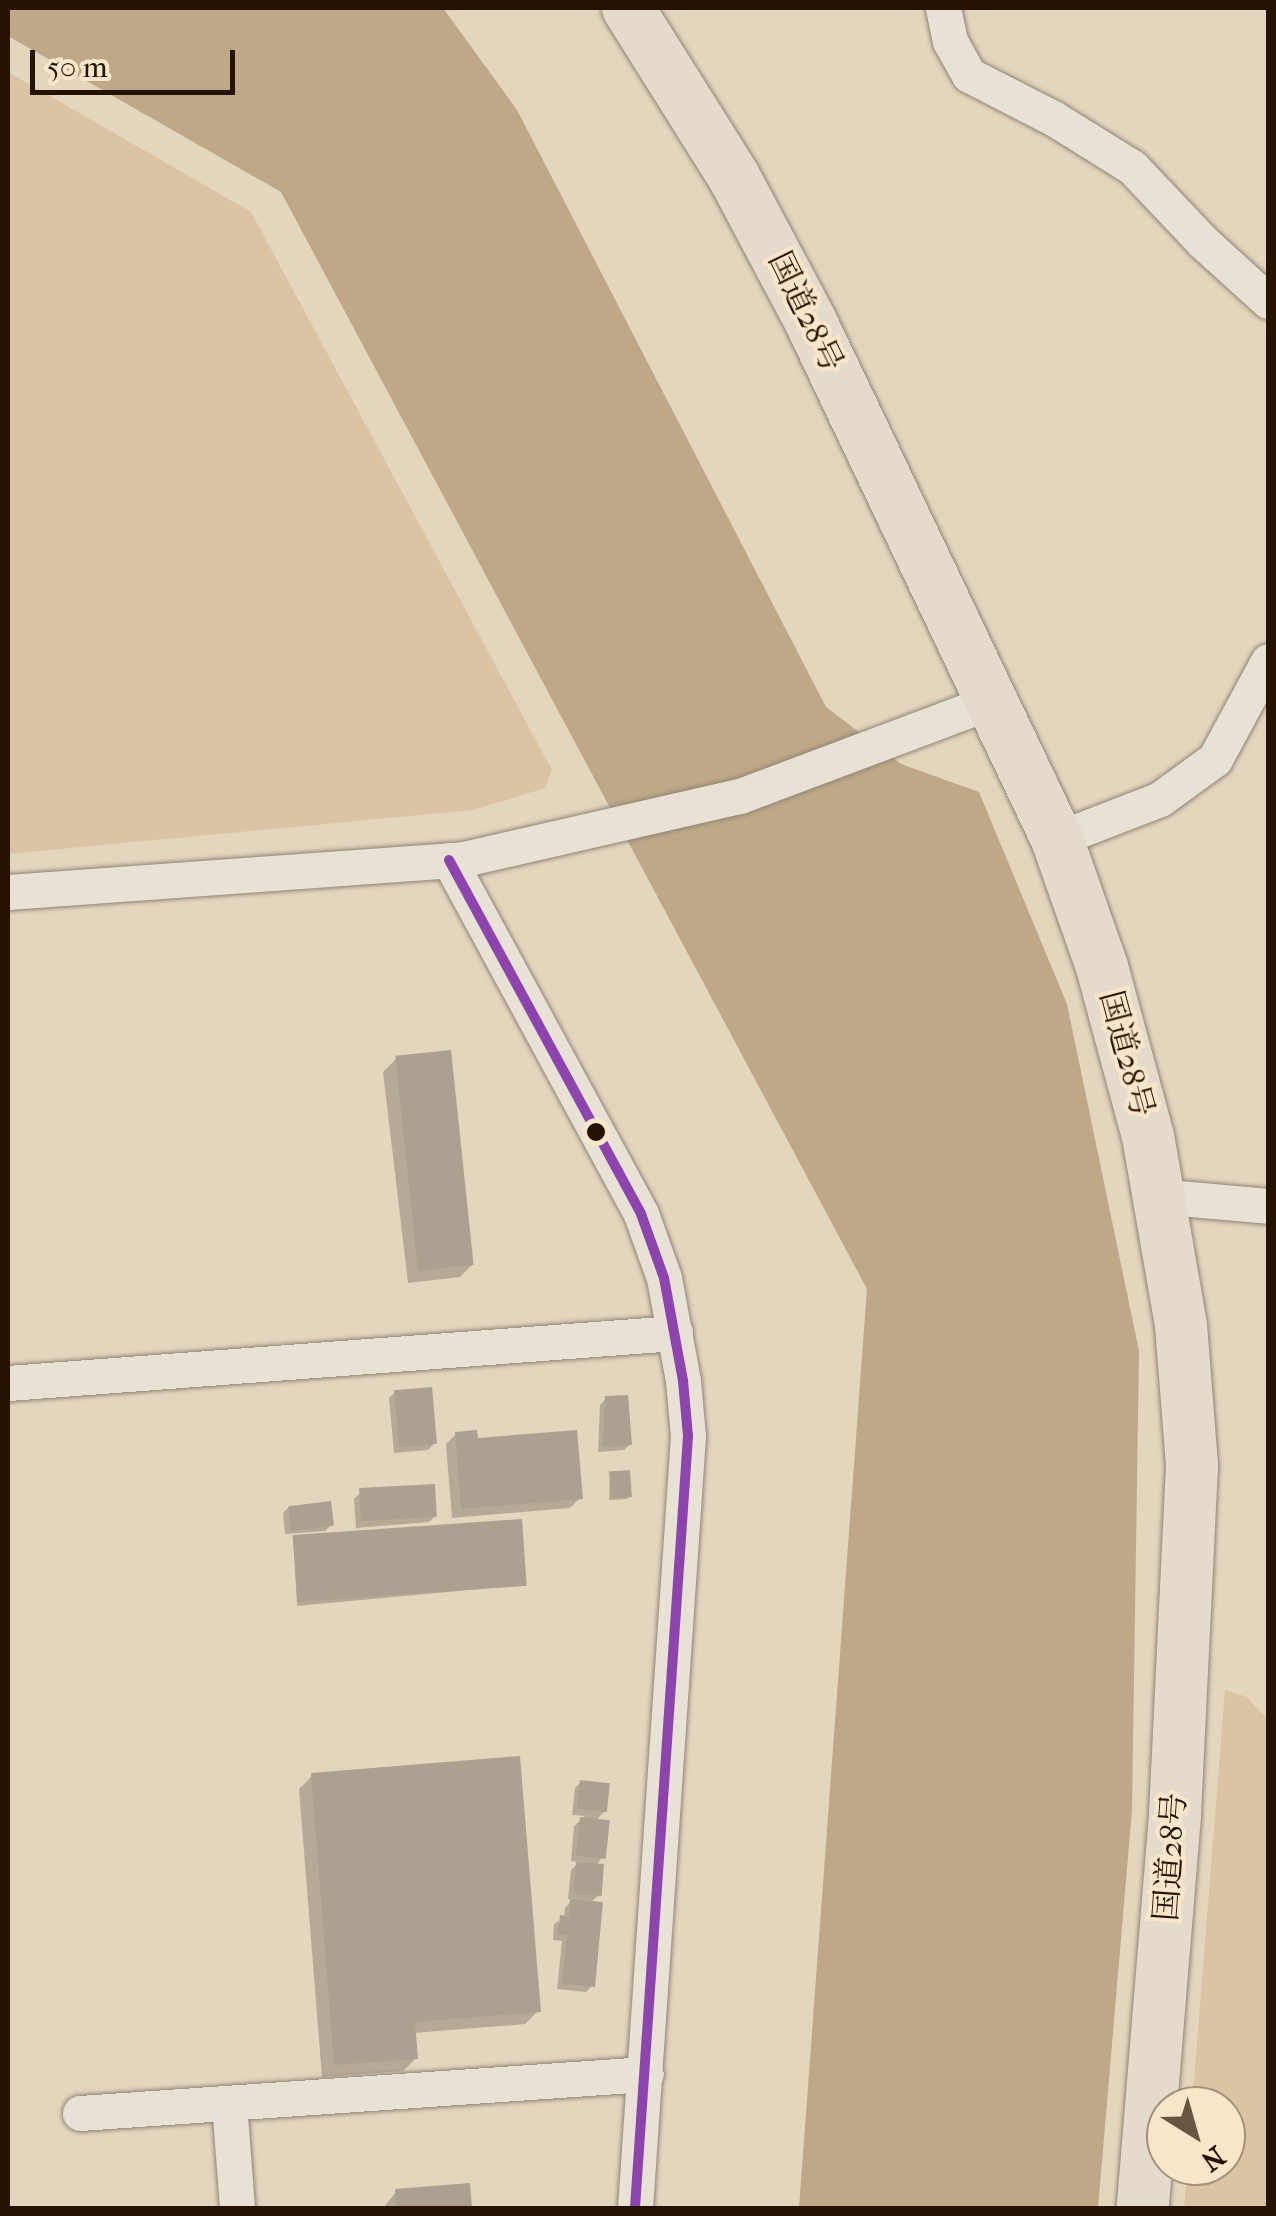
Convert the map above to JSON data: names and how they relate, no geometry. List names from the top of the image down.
{
  "streets": {
    "highway": ["国道28号"]
  },
  "scale_bar": "50 m",
  "north": "bottom right"
}
